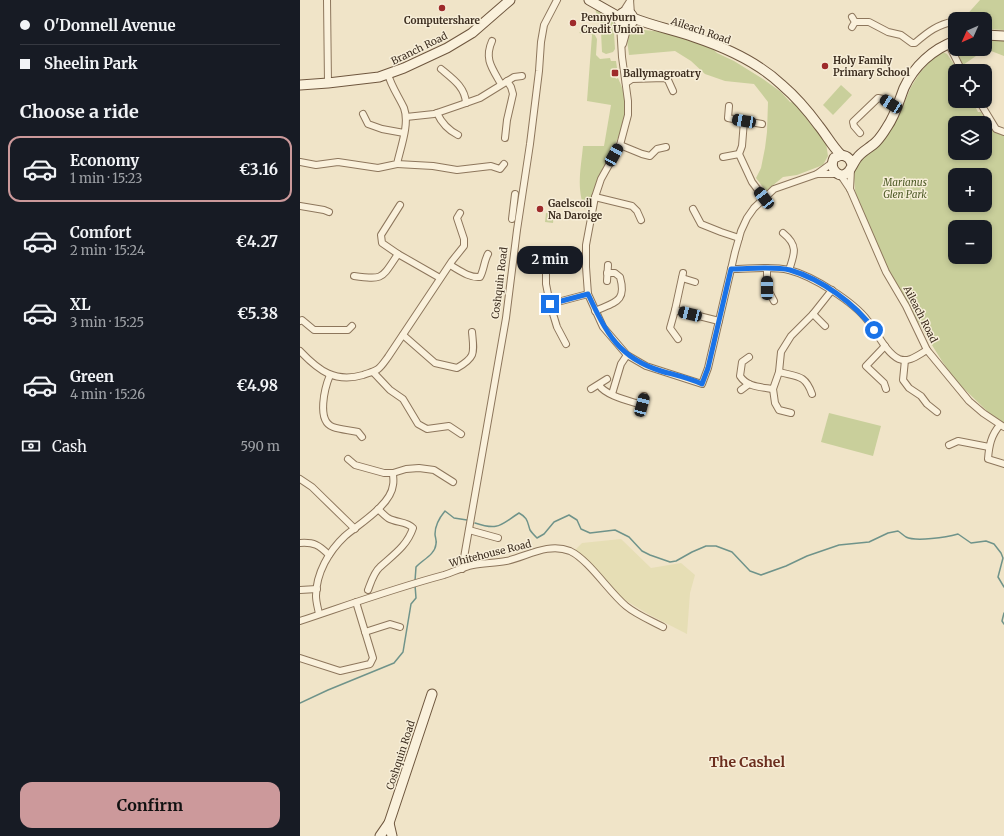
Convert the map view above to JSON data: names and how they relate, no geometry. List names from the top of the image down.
{
  "streets": {
    "street": [
      "Aileach Road",
      "Branch Road",
      "Coshquin Road",
      "Whitehouse Road"
    ]
  },
  "crossings": [
    ["Coshquin Road", "Whitehouse Road"]
  ],
  "districts": ["The Cashel"],
  "parks": ["Marianus Glen Park"],
  "places": {
    "other": [
      "Computershare",
      "Pennyburn Credit Union",
      "Holy Family Primary School",
      "Gaelscoil Na Daroige"
    ],
    "transit": ["Ballymagroatry"]
  },
  "north": "bottom left",
  "page": {
    "banner": ["O'Donnell Avenue", "Sheelin Park"],
    "map_buttons": ["+", "−"],
    "heading": "Choose a ride",
    "list": [
      {
        "name": "Economy",
        "note": "1 min · 15:23",
        "value": "€3.16"
      },
      {
        "name": "Comfort",
        "note": "2 min · 15:24",
        "value": "€4.27"
      },
      {
        "name": "XL",
        "note": "3 min · 15:25",
        "value": "€5.38"
      },
      {
        "name": "Green",
        "note": "4 min · 15:26",
        "value": "€4.98"
      }
    ],
    "bubble": "2 min",
    "pay": ["Cash", "590 m"],
    "buttons": "Confirm"
  }
}
